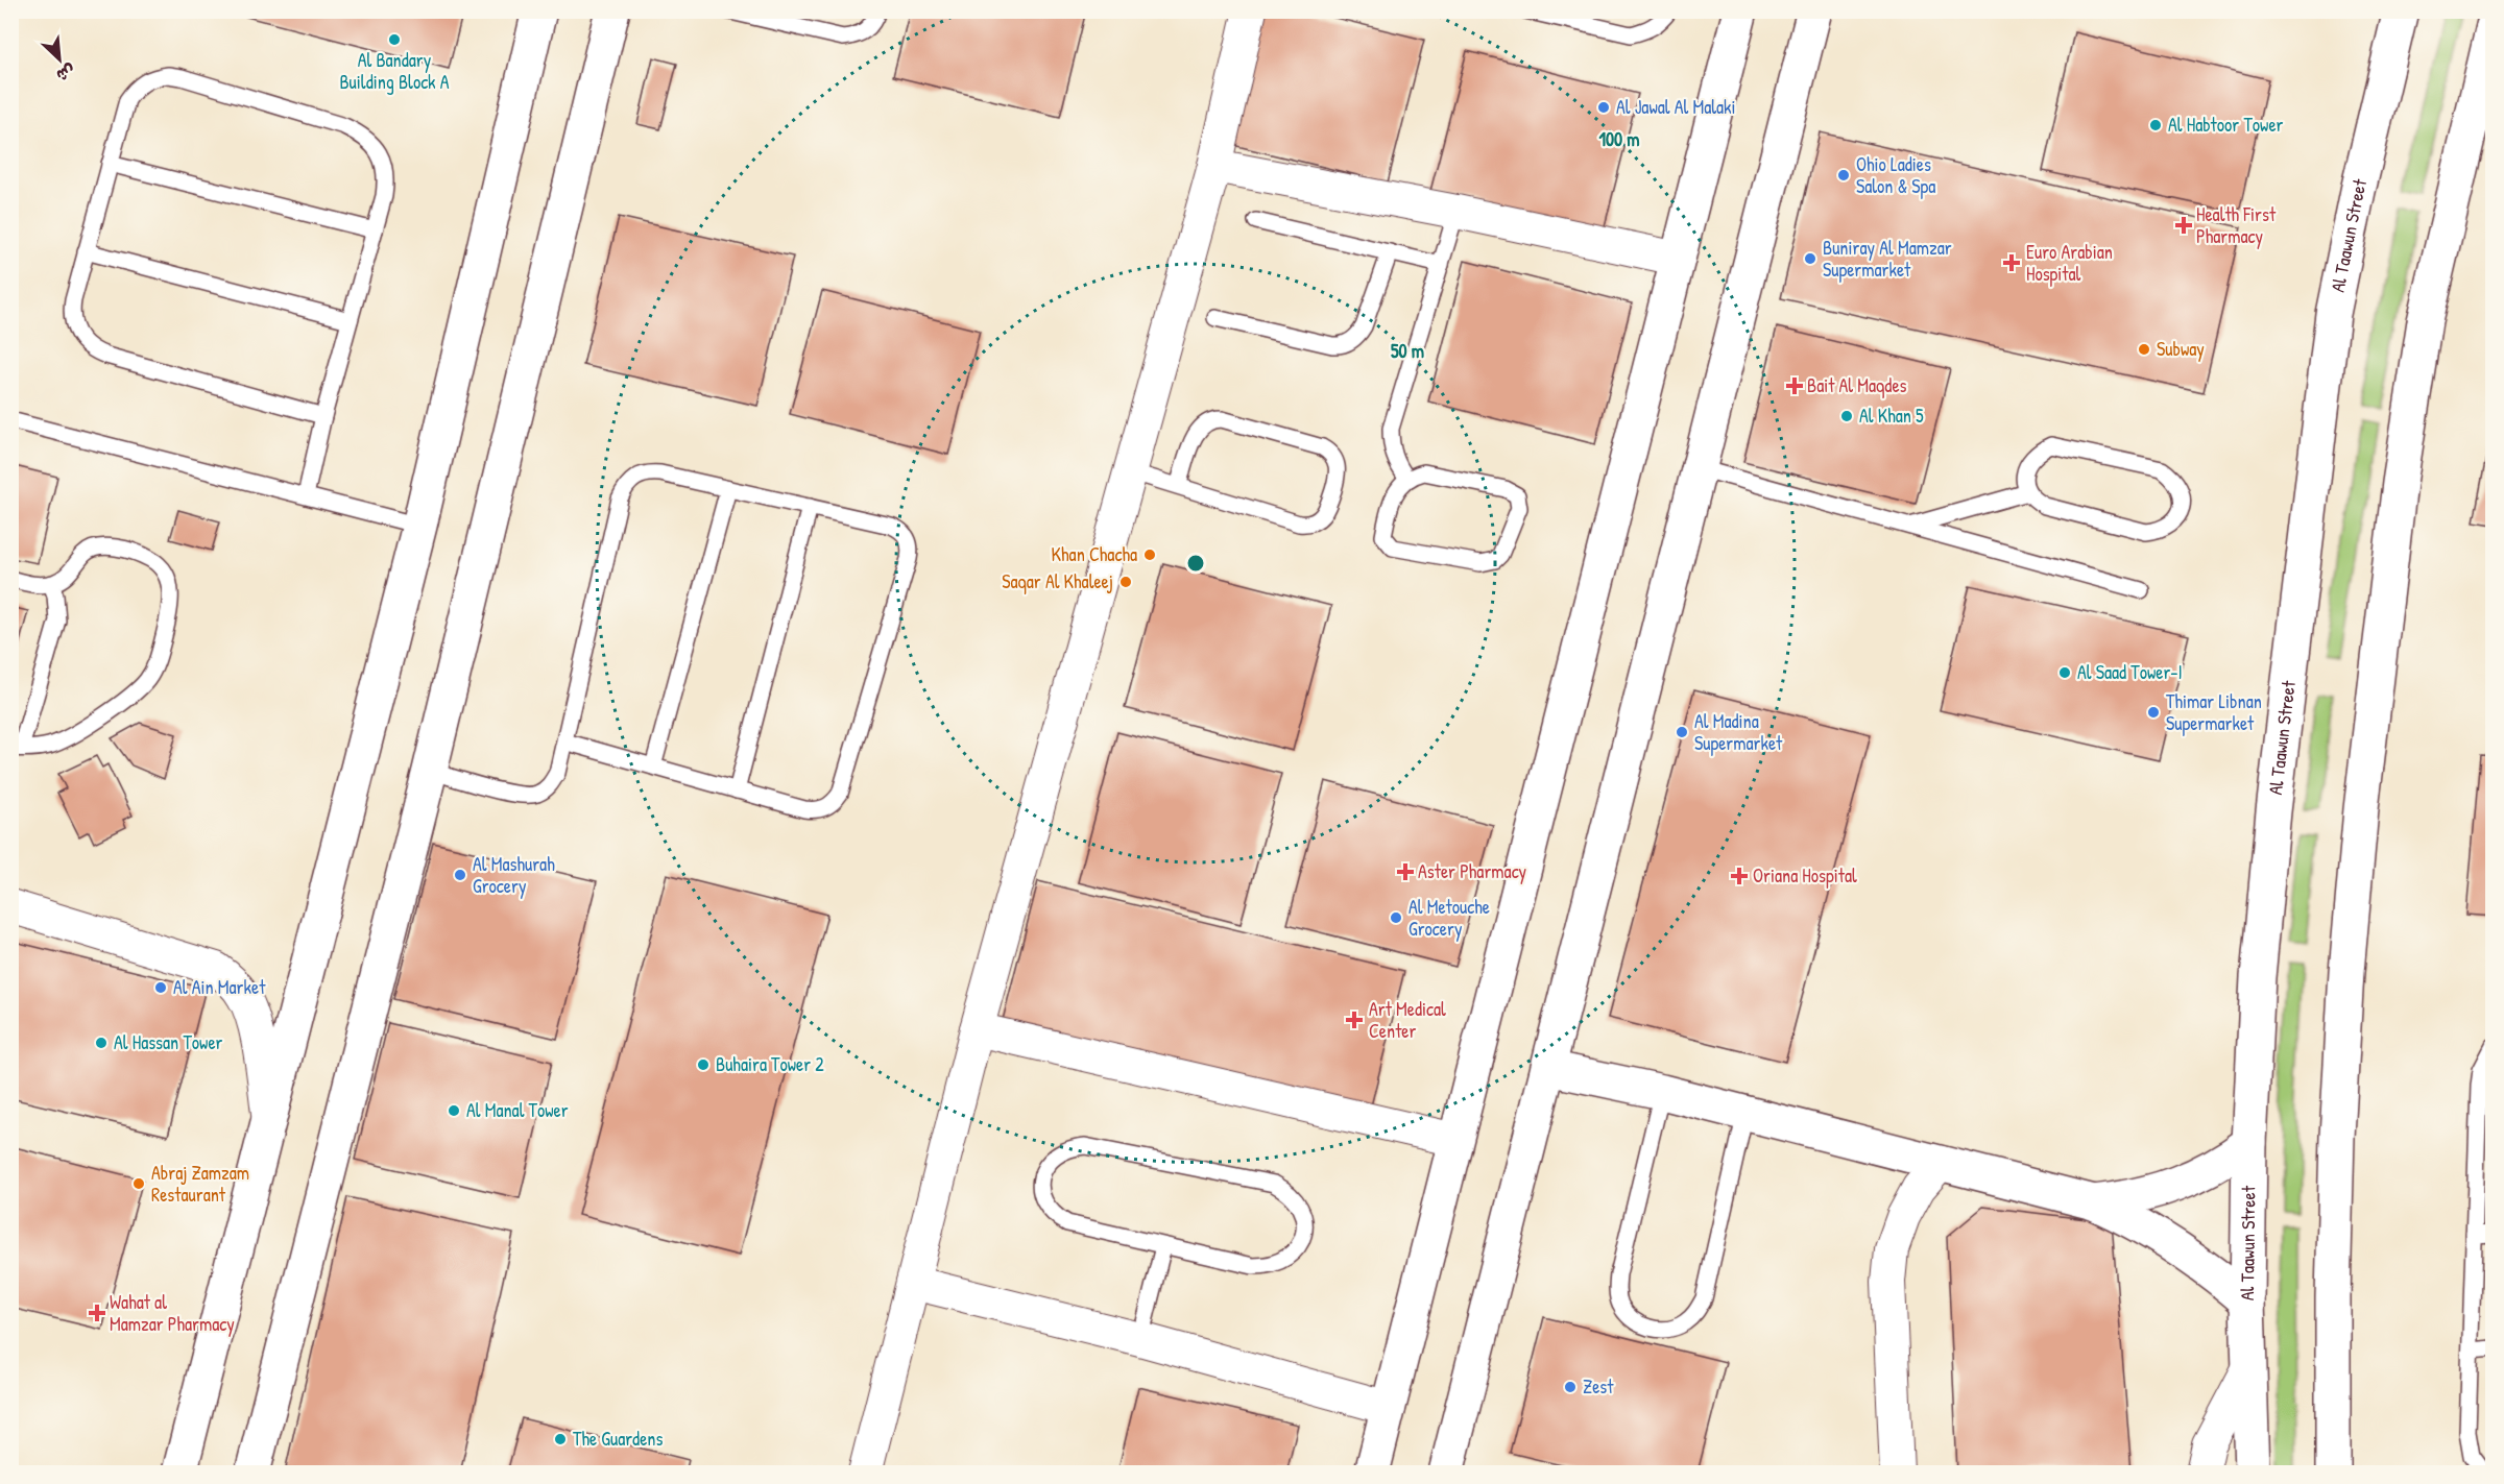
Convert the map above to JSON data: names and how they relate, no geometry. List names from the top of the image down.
{
  "streets": {
    "street": ["Al Taawun Street"]
  },
  "places": {
    "other": [
      "Al Bandary Building Block A",
      "Al Jawal Al Malaki",
      "Al Habtoor Tower",
      "Ohio Ladies Salon & Spa",
      "Buniray Al Mamzar Supermarket",
      "Subway",
      "Al Khan 5",
      "Khan Chacha",
      "Saqar Al Khaleej",
      "Al Saad Tower-I",
      "Thimar Libnan Supermarket",
      "Al Madina Supermarket",
      "Al Mashurah Grocery",
      "Al Metouche Grocery",
      "Al Ain Market",
      "Al Hassan Tower",
      "Buhaira Tower 2",
      "Al Manal Tower",
      "Abraj Zamzam Restaurant",
      "Zest",
      "The Guardens"
    ],
    "health": [
      "Health First Pharmacy",
      "Euro Arabian Hospital",
      "Bait Al Maqdes",
      "Aster Pharmacy",
      "Oriana Hospital",
      "Art Medical Center",
      "Wahat al Mamzar Pharmacy"
    ]
  },
  "north": "bottom right",
  "rings": ["100 m", "50 m"]
}
